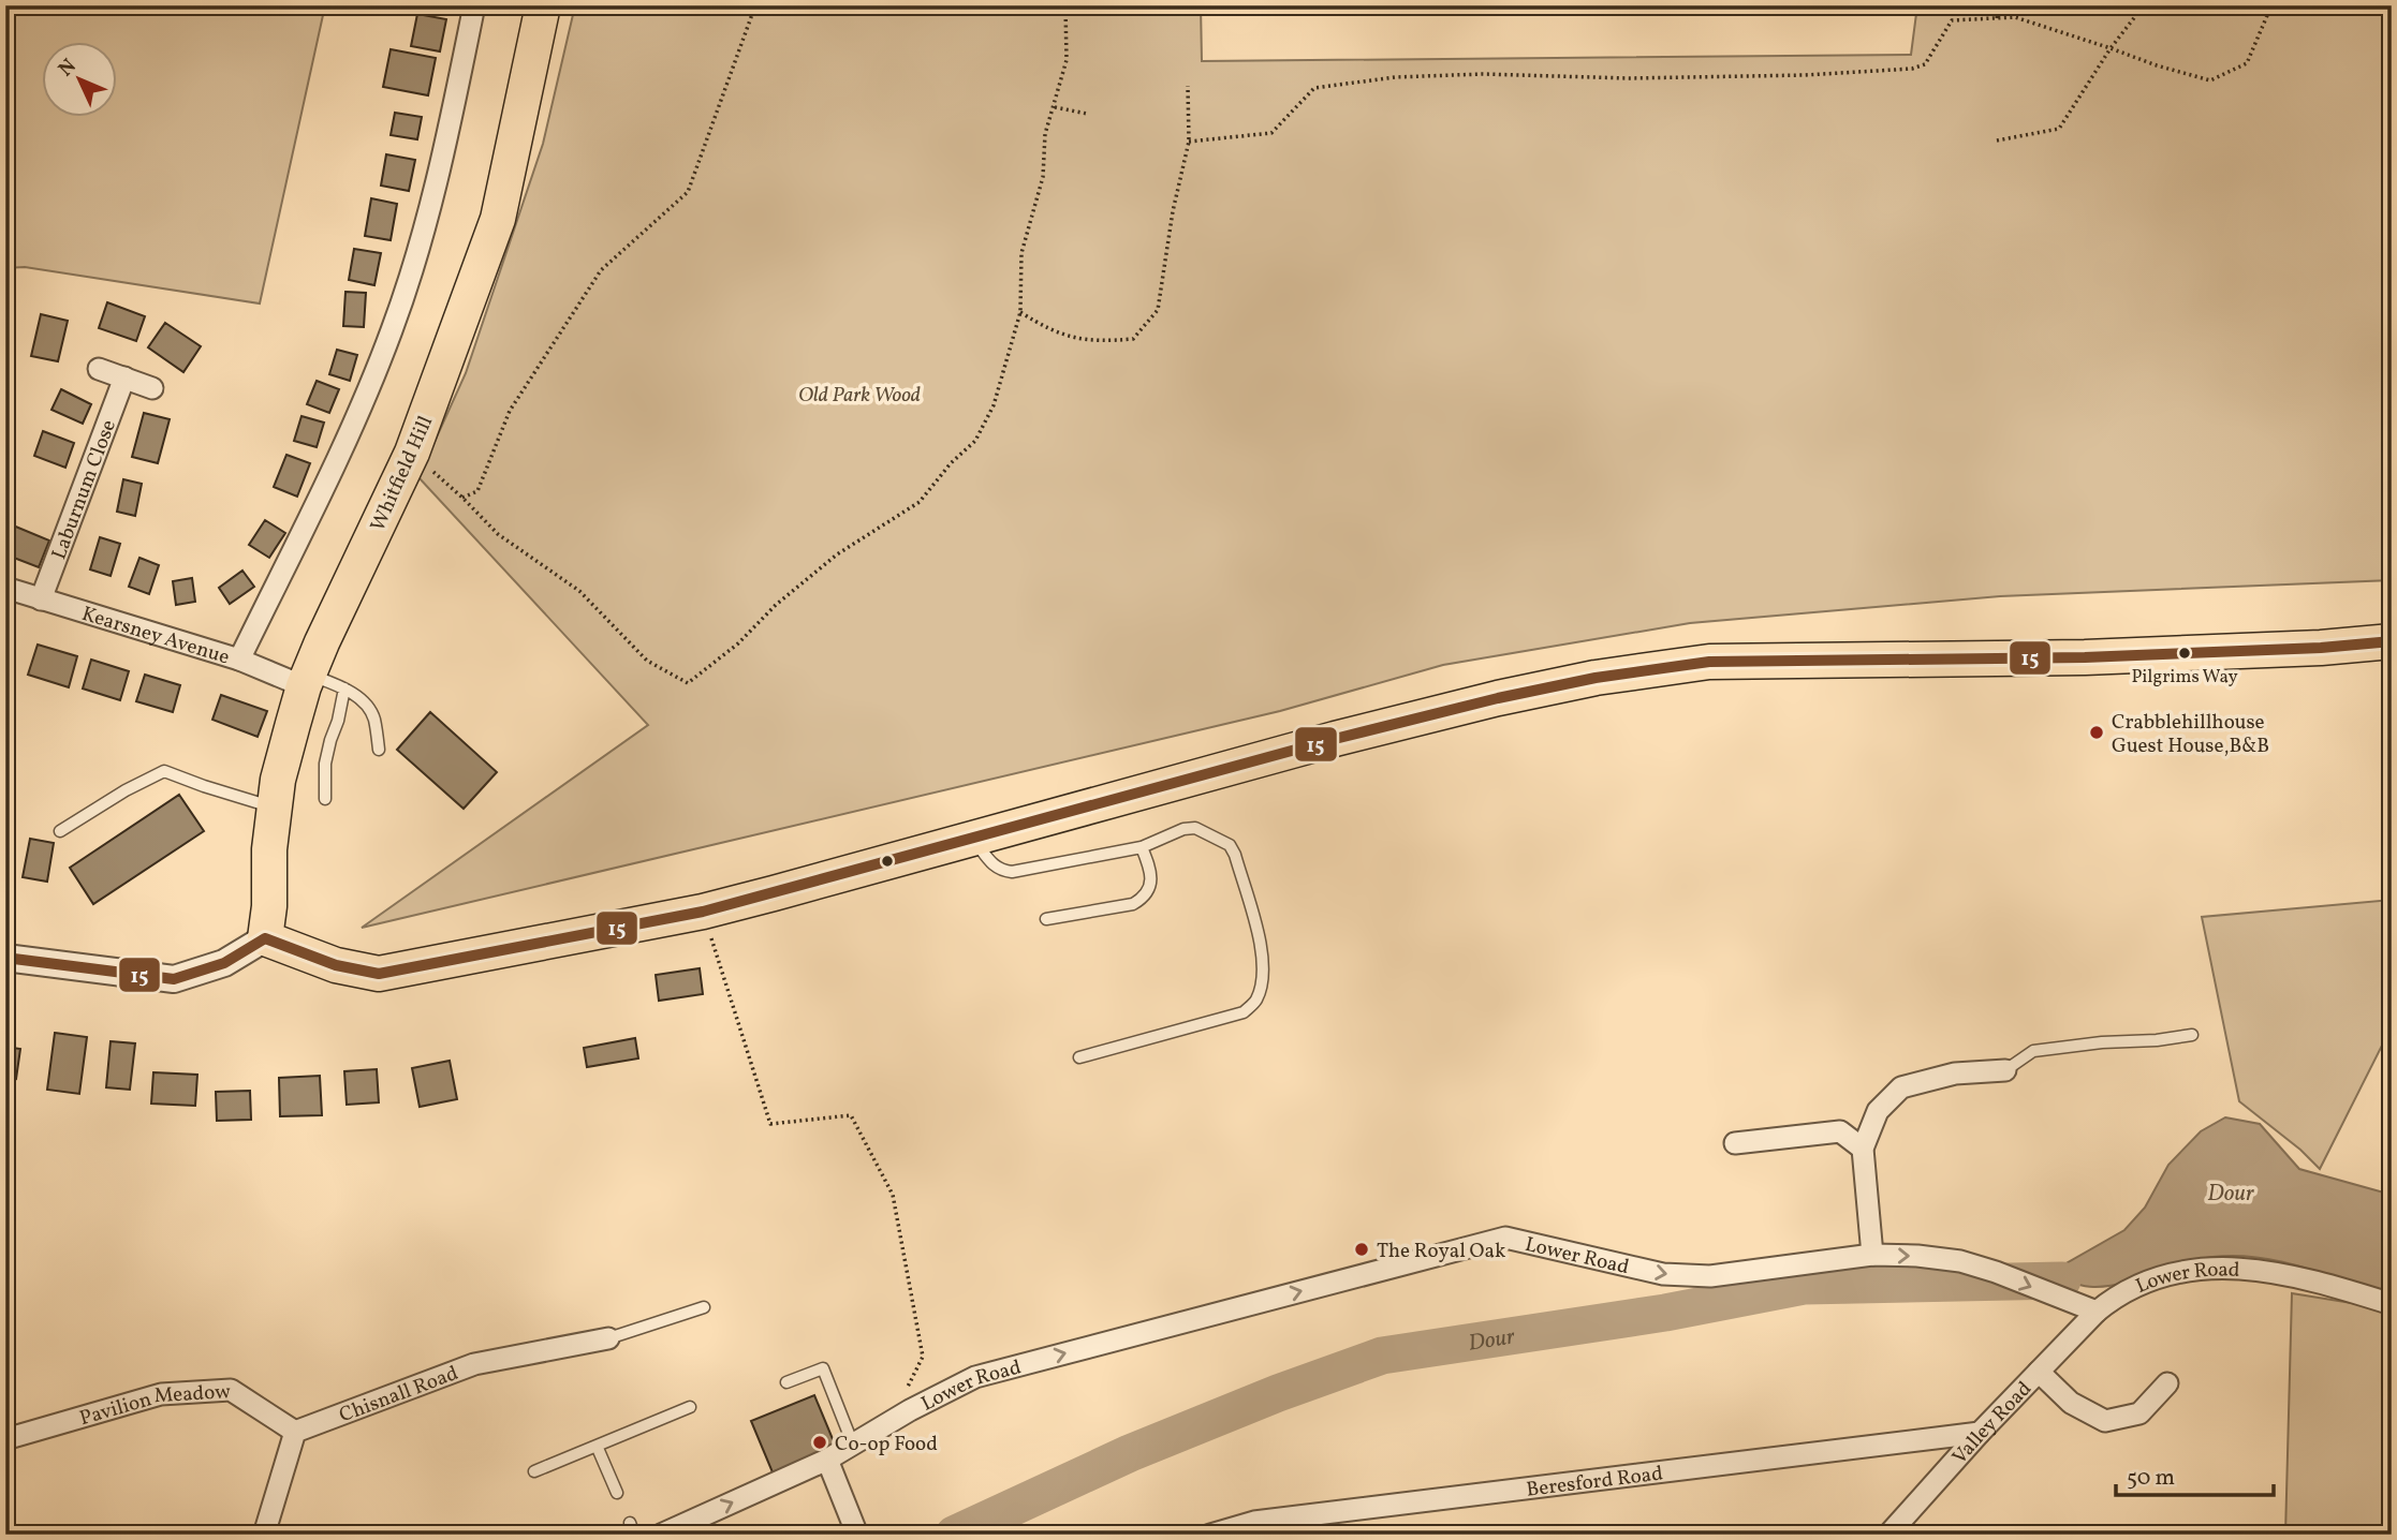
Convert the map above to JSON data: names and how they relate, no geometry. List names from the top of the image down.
{
  "streets": {
    "main road": ["Whitfield Hill"],
    "street": [
      "Laburnum Close",
      "Kearsney Avenue",
      "Lower Road",
      "Chisnall Road",
      "Pavilion Meadow",
      "Valley Road",
      "Beresford Road"
    ]
  },
  "crossings": [
    ["Whitfield Hill", "Kearsney Avenue"],
    ["Laburnum Close", "Kearsney Avenue"],
    ["Lower Road", "Valley Road"],
    ["Chisnall Road", "Pavilion Meadow"],
    ["Valley Road", "Beresford Road"]
  ],
  "one_way": ["Lower Road"],
  "water": ["Dour"],
  "parks": ["Old Park Wood"],
  "places": [
    "Pilgrims Way",
    "Crabblehillhouse Guest House,B&B",
    "The Royal Oak",
    "Co-op Food"
  ],
  "lines": ["transit line 15"],
  "scale_bar": "50 m",
  "north": "top left"
}
